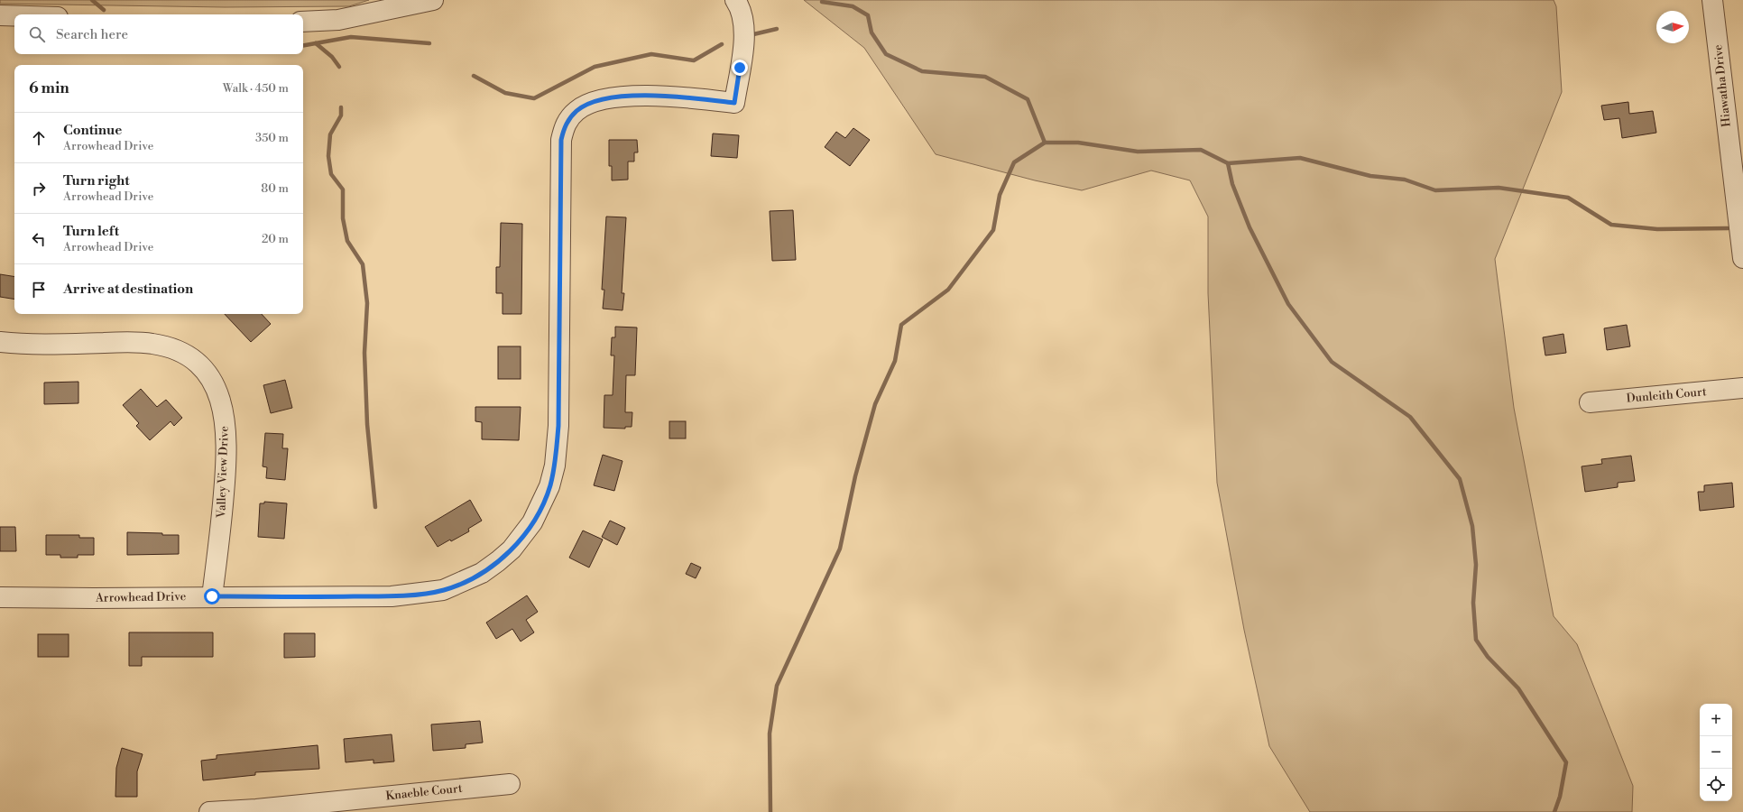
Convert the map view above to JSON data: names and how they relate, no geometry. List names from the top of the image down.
{
  "streets": {
    "street": [
      "Hiawatha Drive",
      "Dunleith Court",
      "Valley View Drive",
      "Arrowhead Drive",
      "Knaeble Court"
    ]
  },
  "crossings": [
    ["Valley View Drive", "Arrowhead Drive"]
  ],
  "north": "right",
  "page": {
    "search": "Search here",
    "heading": ["6 min", "Walk · 450 m"],
    "list": [
      ["Continue", "Arrowhead Drive", "350 m"],
      ["Turn right", "Arrowhead Drive", "80 m"],
      ["Turn left", "Arrowhead Drive", "20 m"],
      "Arrive at destination"
    ],
    "map_buttons": ["+", "−"]
  }
}
